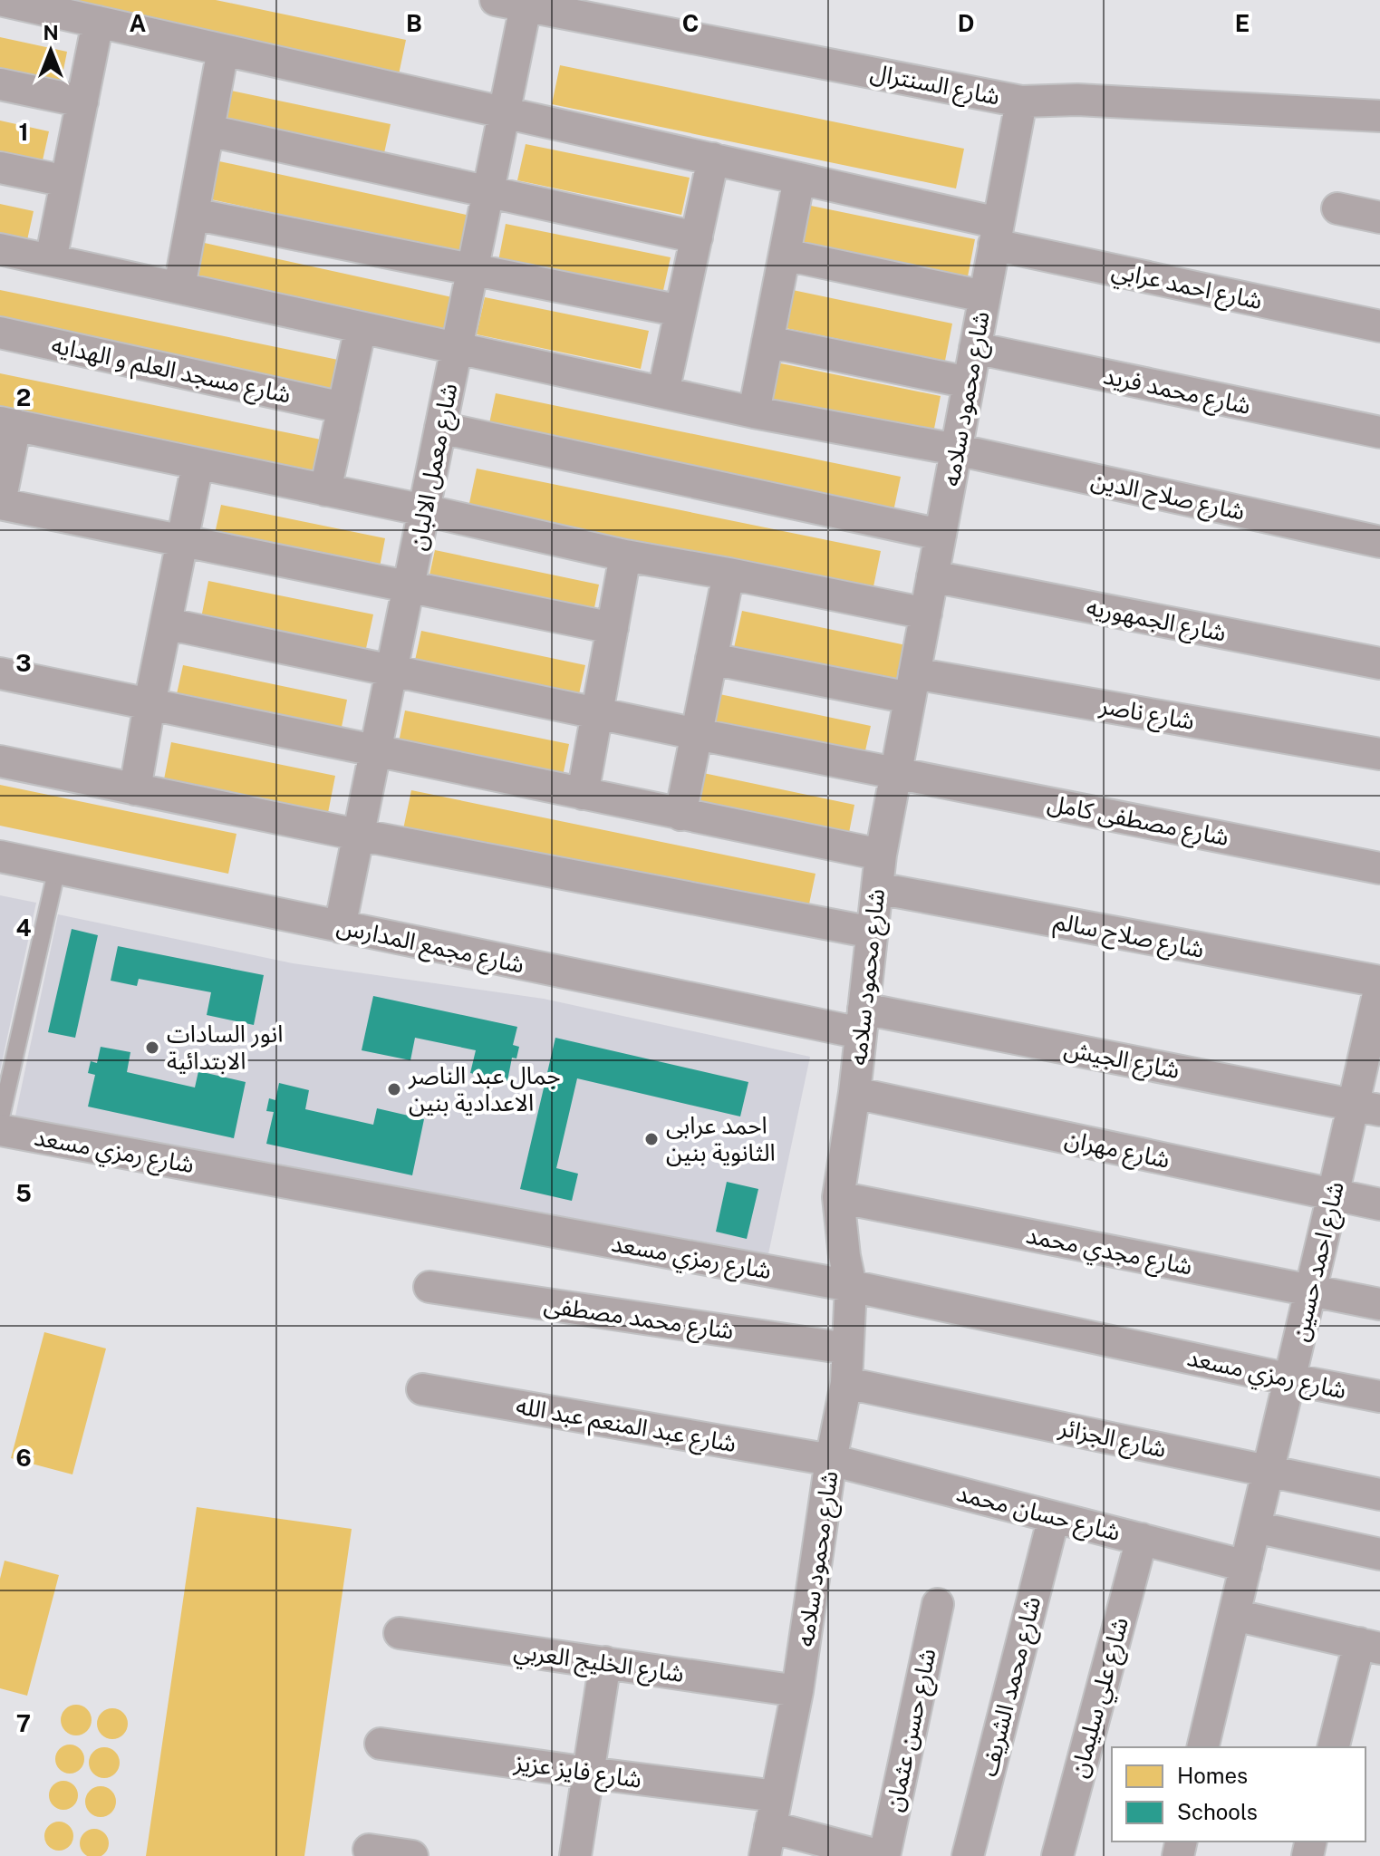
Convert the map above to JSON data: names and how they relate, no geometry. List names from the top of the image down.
{
  "streets": {
    "street": [
      "شارع السنترال",
      "شارع احمد عرابي",
      "شارع مسجد العلم و الهدايه",
      "شارع محمد فريد",
      "شارع محمود سلامه",
      "شارع معمل الالبان",
      "شارع صلاح الدين",
      "شارع الجمهوريه",
      "شارع ناصر",
      "شارع مصطفى كامل",
      "شارع صلاح سالم",
      "شارع مجمع المدارس",
      "شارع الجيش",
      "شارع مهران",
      "شارع رمزي مسعد",
      "شارع مجدي محمد",
      "شارع احمد حسين",
      "شارع محمد مصطفى",
      "شارع عبد المنعم عبد الله",
      "شارع الجزائر",
      "شارع حسان محمد",
      "شارع الخليج العربي",
      "شارع محمد الشريف",
      "شارع علي سليمان",
      "شارع حسن عثمان",
      "شارع فايز عزيز"
    ]
  },
  "crossings": [
    ["شارع السنترال", "شارع محمود سلامه"],
    ["شارع السنترال", "شارع معمل الالبان"],
    ["شارع احمد عرابي", "شارع محمود سلامه"],
    ["شارع احمد عرابي", "شارع معمل الالبان"],
    ["شارع محمد فريد", "شارع محمود سلامه"],
    ["شارع محمود سلامه", "شارع صلاح الدين"],
    ["شارع محمود سلامه", "شارع الجمهوريه"],
    ["شارع محمود سلامه", "شارع ناصر"],
    ["شارع محمود سلامه", "شارع مصطفى كامل"],
    ["شارع محمود سلامه", "شارع صلاح سالم"],
    ["شارع محمود سلامه", "شارع مجمع المدارس"],
    ["شارع محمود سلامه", "شارع الجيش"],
    ["شارع محمود سلامه", "شارع مهران"],
    ["شارع محمود سلامه", "شارع رمزي مسعد"],
    ["شارع محمود سلامه", "شارع مجدي محمد"],
    ["شارع محمود سلامه", "شارع محمد مصطفى"],
    ["شارع محمود سلامه", "شارع عبد المنعم عبد الله"],
    ["شارع محمود سلامه", "شارع الجزائر"],
    ["شارع محمود سلامه", "شارع حسان محمد"],
    ["شارع محمود سلامه", "شارع الخليج العربي"],
    ["شارع محمود سلامه", "شارع فايز عزيز"],
    ["شارع معمل الالبان", "شارع صلاح الدين"],
    ["شارع معمل الالبان", "شارع مصطفى كامل"],
    ["شارع معمل الالبان", "شارع مجمع المدارس"],
    ["شارع صلاح سالم", "شارع احمد حسين"],
    ["شارع مجمع المدارس", "شارع الجيش"],
    ["شارع الجيش", "شارع احمد حسين"],
    ["شارع مهران", "شارع احمد حسين"],
    ["شارع رمزي مسعد", "شارع احمد حسين"],
    ["شارع مجدي محمد", "شارع احمد حسين"],
    ["شارع احمد حسين", "شارع الجزائر"],
    ["شارع احمد حسين", "شارع حسان محمد"],
    ["شارع عبد المنعم عبد الله", "شارع حسان محمد"],
    ["شارع حسان محمد", "شارع محمد الشريف"],
    ["شارع حسان محمد", "شارع علي سليمان"]
  ],
  "places": ["انور السادات الابتدائية", "جمال عبد الناصر الاعدادية بنين", "احمد عرابى الثانوية بنين"],
  "legend": ["Homes", "Schools"],
  "north": "top",
  "grid": {
    "columns": [
      "A",
      "B",
      "C",
      "D",
      "E"
    ],
    "rows": [
      "1",
      "2",
      "3",
      "4",
      "5",
      "6",
      "7"
    ]
  }
}
